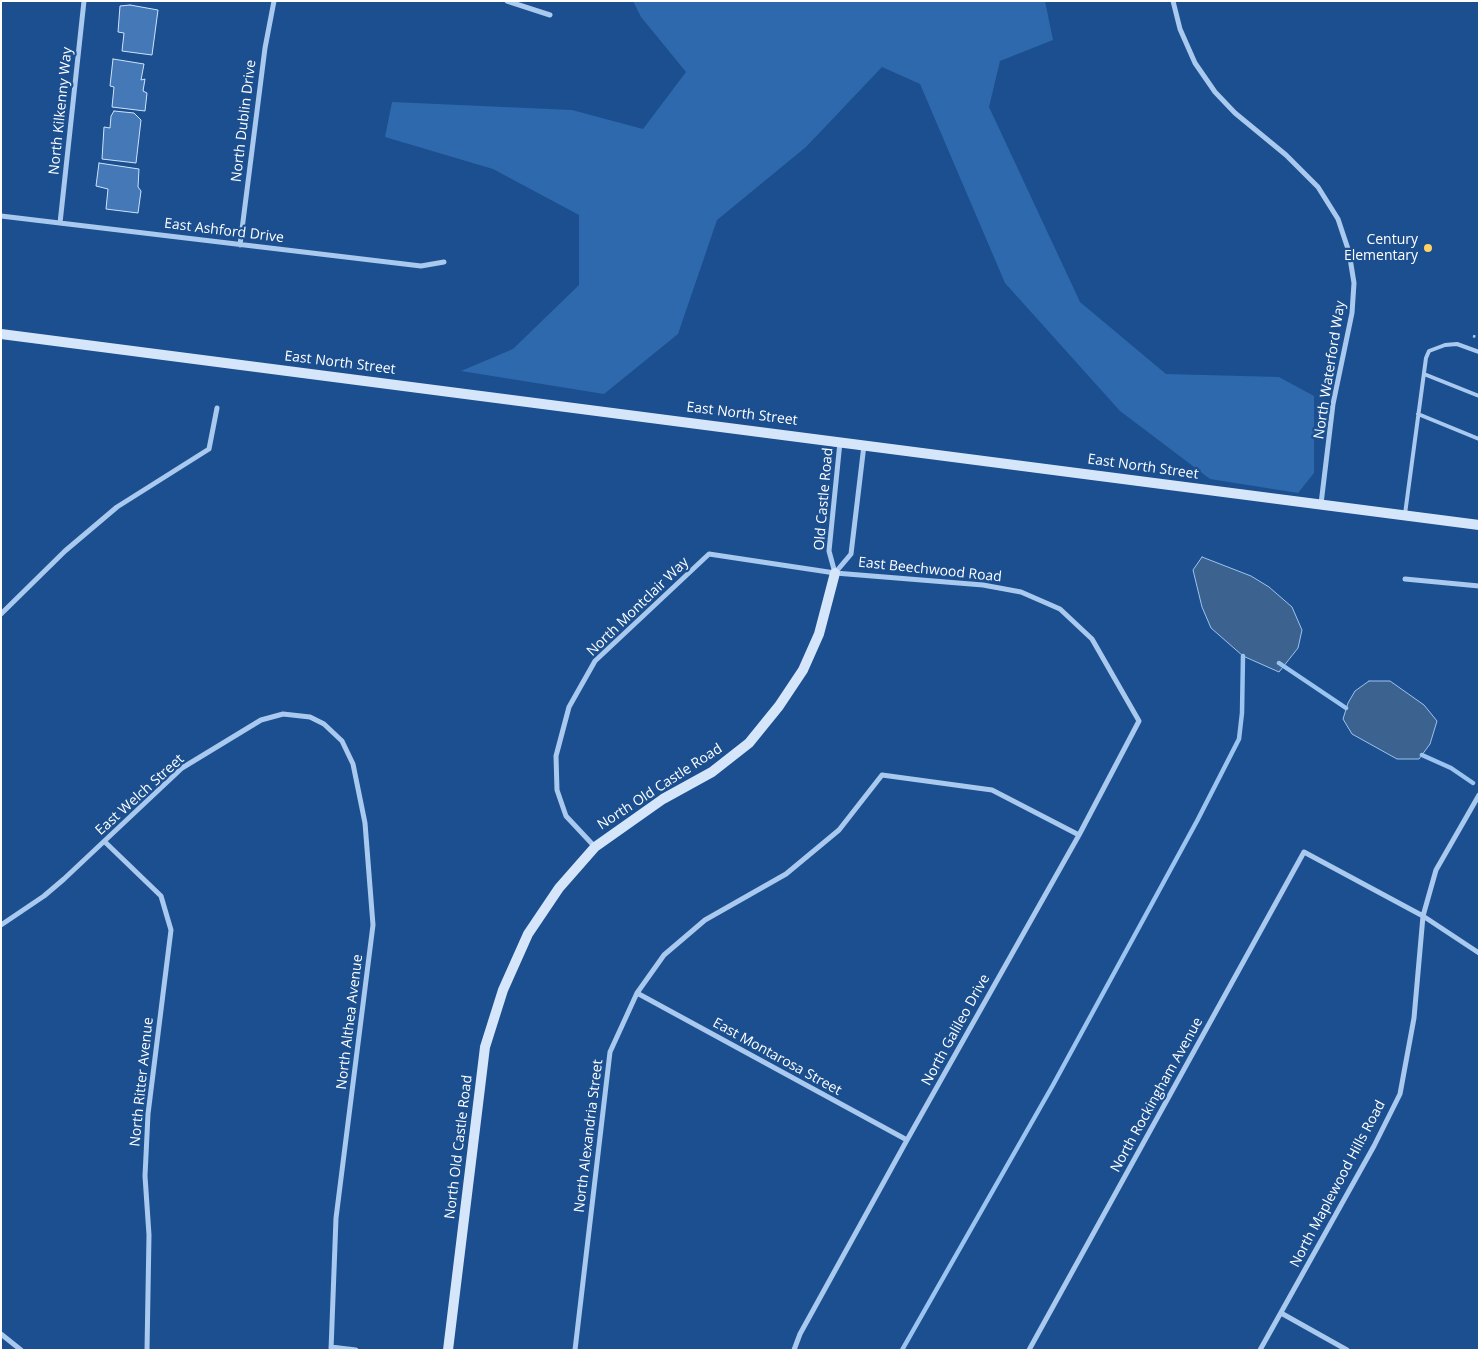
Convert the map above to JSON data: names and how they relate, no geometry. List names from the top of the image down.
{
  "streets": {
    "street": [
      "North Kilkenny Way",
      "North Dublin Drive",
      "East Ashford Drive",
      "East North Street",
      "North Waterford Way",
      "Old Castle Road",
      "East Beechwood Road",
      "North Montclair Way",
      "North Old Castle Road",
      "East Welch Street",
      "North Althea Avenue",
      "North Galileo Drive",
      "East Montarosa Street",
      "North Ritter Avenue",
      "North Rockingham Avenue",
      "North Alexandria Street",
      "North Maplewood Hills Road"
    ]
  },
  "crossings": [
    ["North Kilkenny Way", "East Ashford Drive"],
    ["North Dublin Drive", "East Ashford Drive"],
    ["East North Street", "North Waterford Way"],
    ["East North Street", "Old Castle Road"],
    ["Old Castle Road", "East Beechwood Road"],
    ["Old Castle Road", "North Montclair Way"],
    ["Old Castle Road", "North Old Castle Road"],
    ["East Beechwood Road", "North Montclair Way"],
    ["East Beechwood Road", "North Old Castle Road"],
    ["East Beechwood Road", "North Galileo Drive"],
    ["North Montclair Way", "North Old Castle Road"],
    ["East Welch Street", "North Althea Avenue"],
    ["East Welch Street", "North Ritter Avenue"],
    ["North Galileo Drive", "East Montarosa Street"],
    ["North Galileo Drive", "North Alexandria Street"],
    ["East Montarosa Street", "North Alexandria Street"],
    ["North Rockingham Avenue", "North Maplewood Hills Road"]
  ],
  "places": ["Century Elementary"]
}
